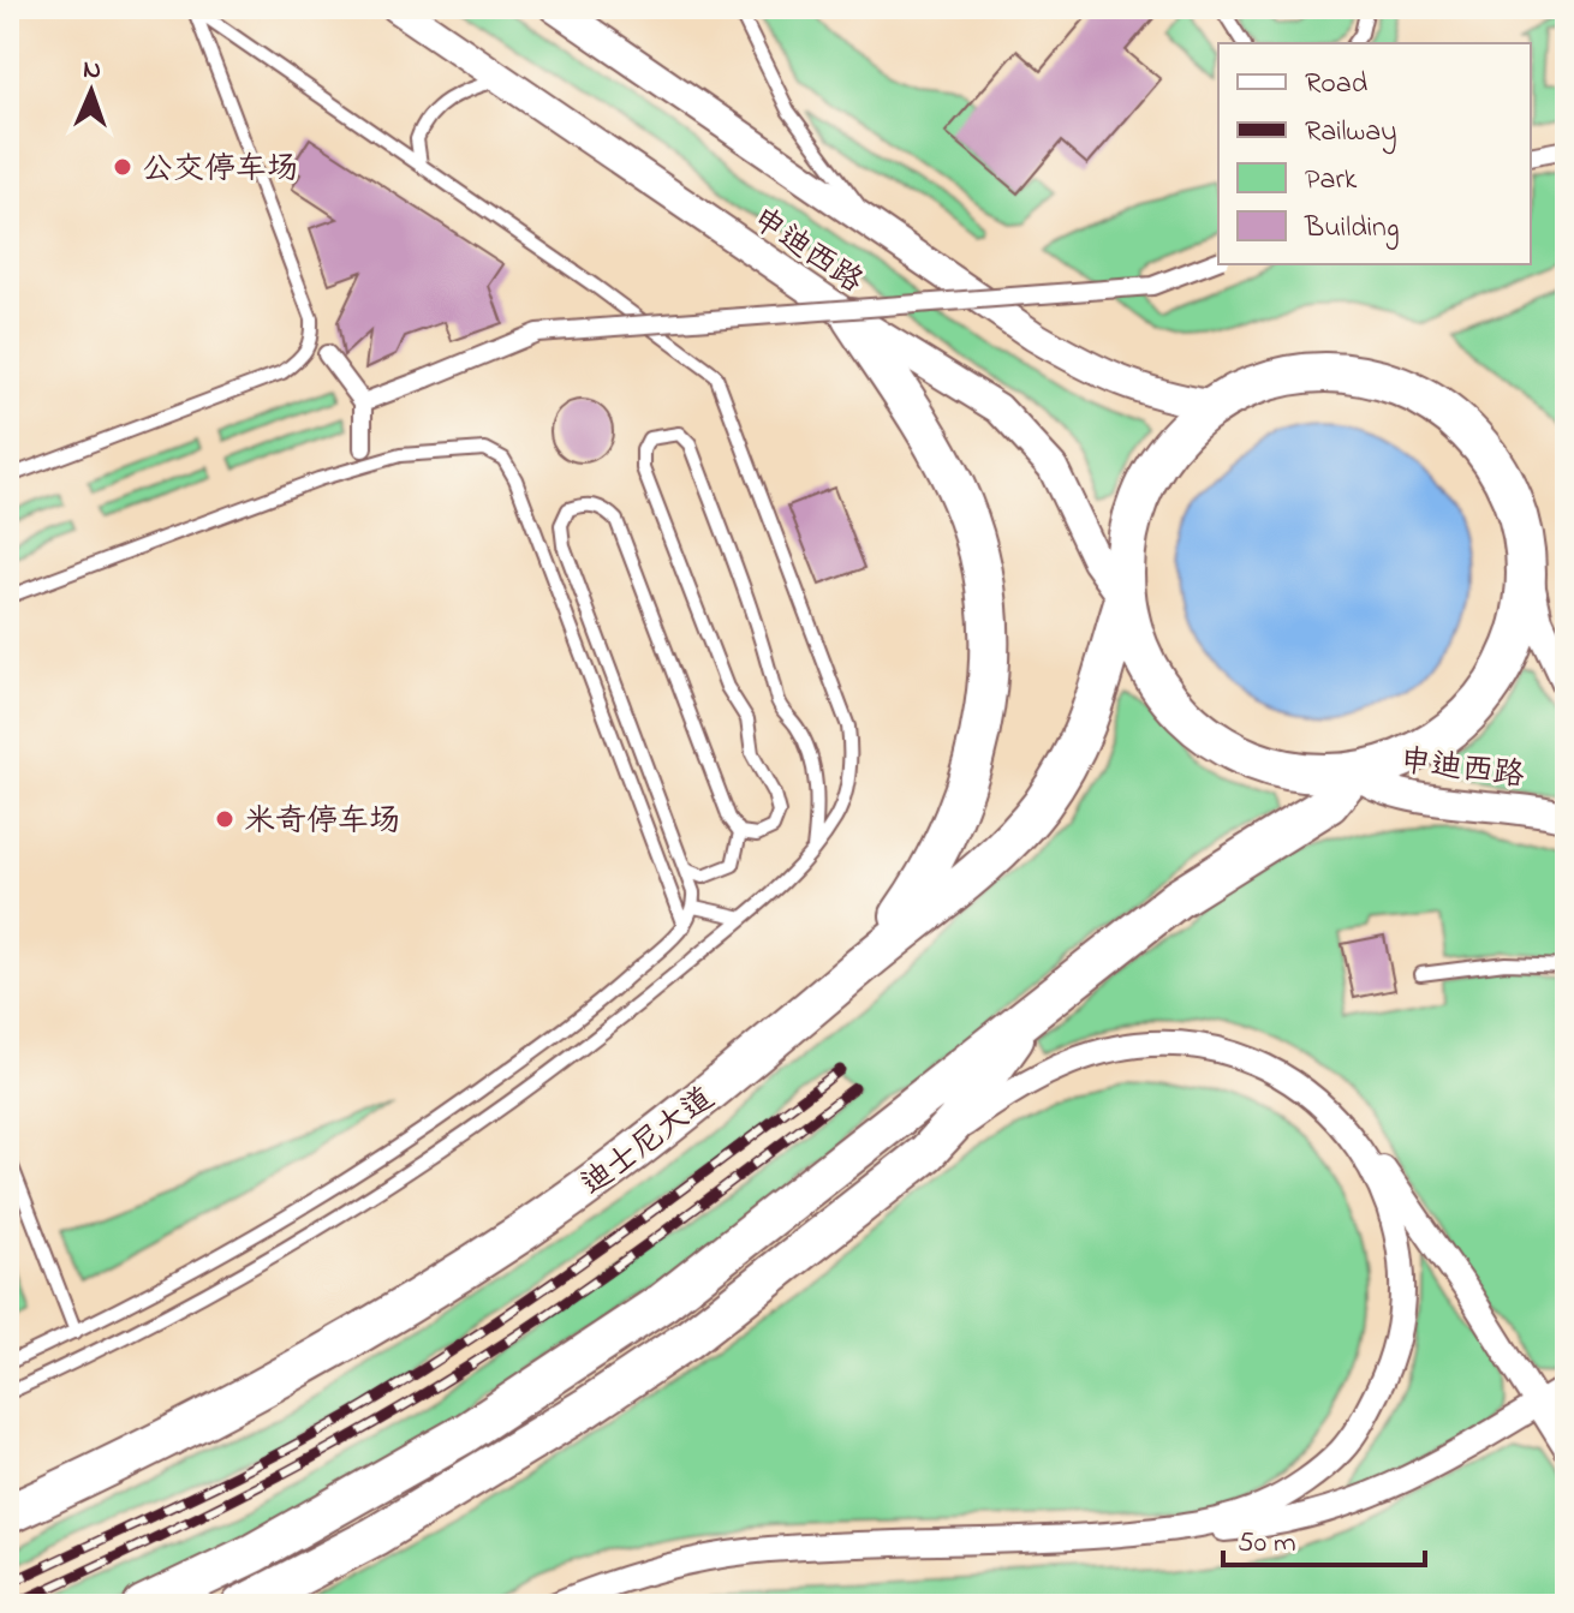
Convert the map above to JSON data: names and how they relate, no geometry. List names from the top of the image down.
{
  "streets": {
    "highway": ["迪士尼大道"],
    "street": ["申迪西路"]
  },
  "crossings": [
    ["申迪西路", "迪士尼大道"]
  ],
  "places": ["公交停车场", "米奇停车场"],
  "legend": [
    "Road",
    "Railway",
    "Park",
    "Building"
  ],
  "scale_bar": "50 m",
  "north": "top"
}
